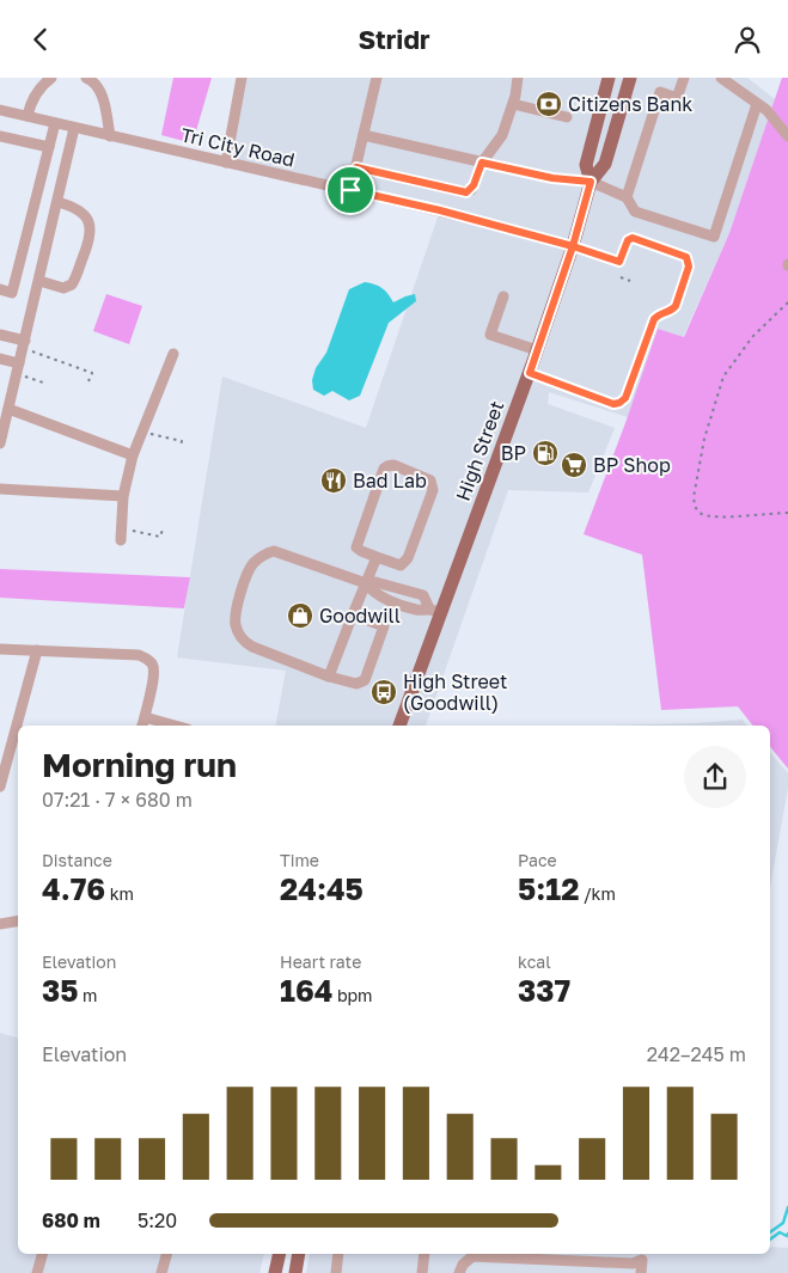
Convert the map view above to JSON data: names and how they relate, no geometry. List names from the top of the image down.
{
  "streets": {
    "main road": ["High Street"],
    "street": ["Tri City Road"]
  },
  "crossings": [
    ["Tri City Road", "High Street"]
  ],
  "places": {
    "bank": ["Citizens Bank"],
    "fuel station": ["BP"],
    "supermarket": ["BP Shop"],
    "restaurant": ["Bad Lab"],
    "shop": ["Goodwill"],
    "bus stop": ["High Street (Goodwill)"]
  },
  "page": {
    "header": "Stridr",
    "heading": ["Morning run", "07:21 · 7 × 680 m"],
    "stats": [
      ["Distance", "4.76 km"],
      ["Time", "24:45"],
      ["Pace", "5:12 /km"],
      ["Elevation", "35 m"],
      ["Heart rate", "164 bpm"],
      ["kcal", "337"]
    ],
    "chart": ["Elevation", "242–245 m"],
    "list": [
      {
        "name": "680 m",
        "note": "5:20"
      }
    ]
  }
}
